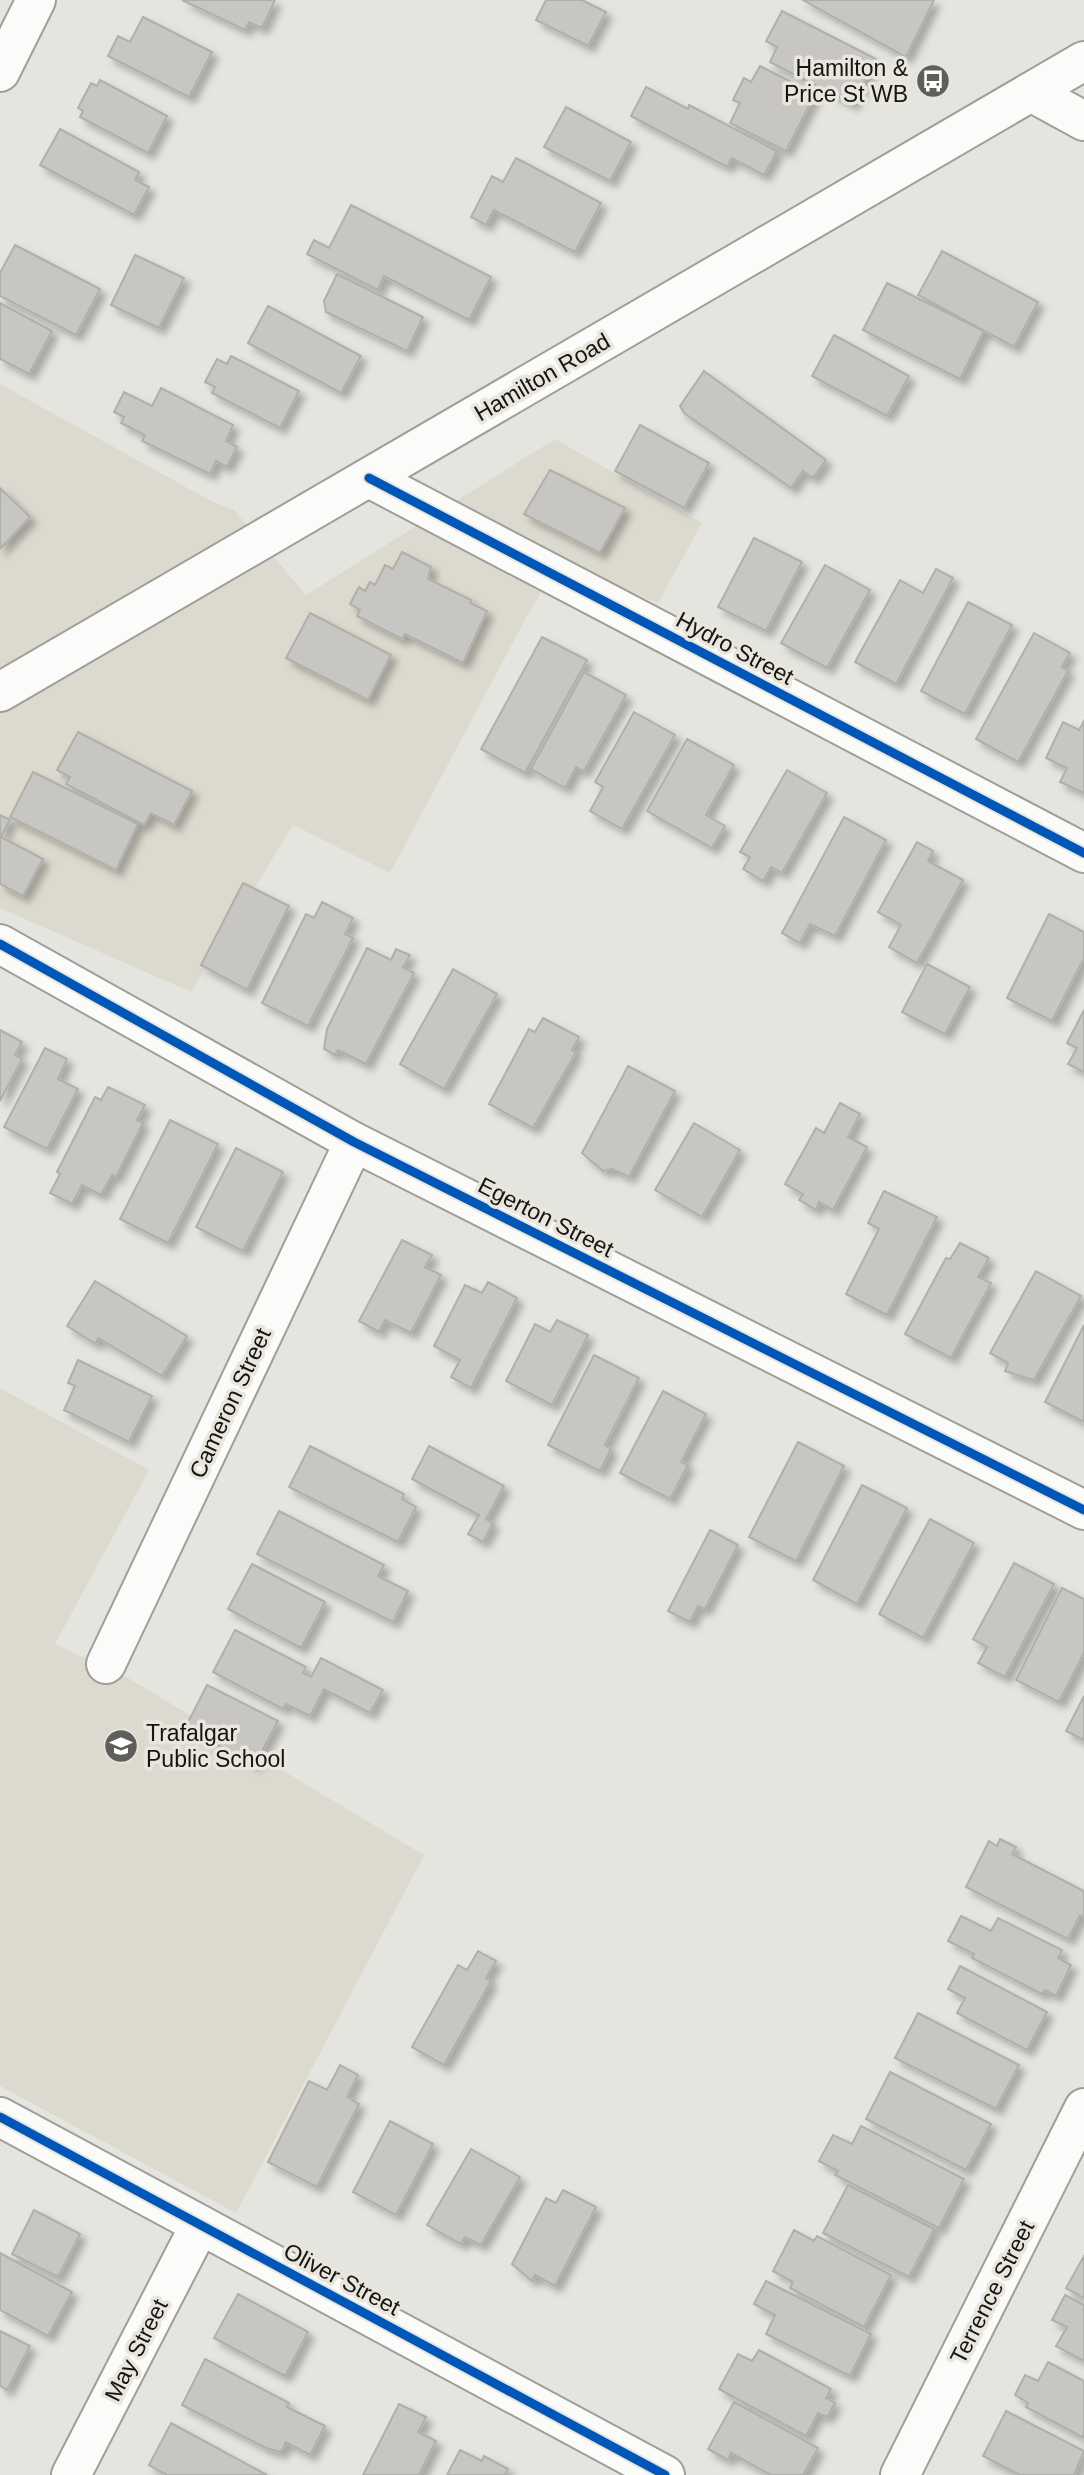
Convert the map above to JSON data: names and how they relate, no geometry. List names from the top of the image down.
{
  "streets": {
    "street": [
      "Hamilton Road",
      "Hydro Street",
      "Egerton Street",
      "Cameron Street",
      "Oliver Street",
      "Terrence Street",
      "May Street"
    ]
  },
  "crossings": [
    ["Hamilton Road", "Hydro Street"],
    ["Egerton Street", "Cameron Street"],
    ["Oliver Street", "May Street"]
  ],
  "places": {
    "bus stop": ["Hamilton & Price St WB"],
    "school or university": ["Trafalgar Public School"]
  }
}
